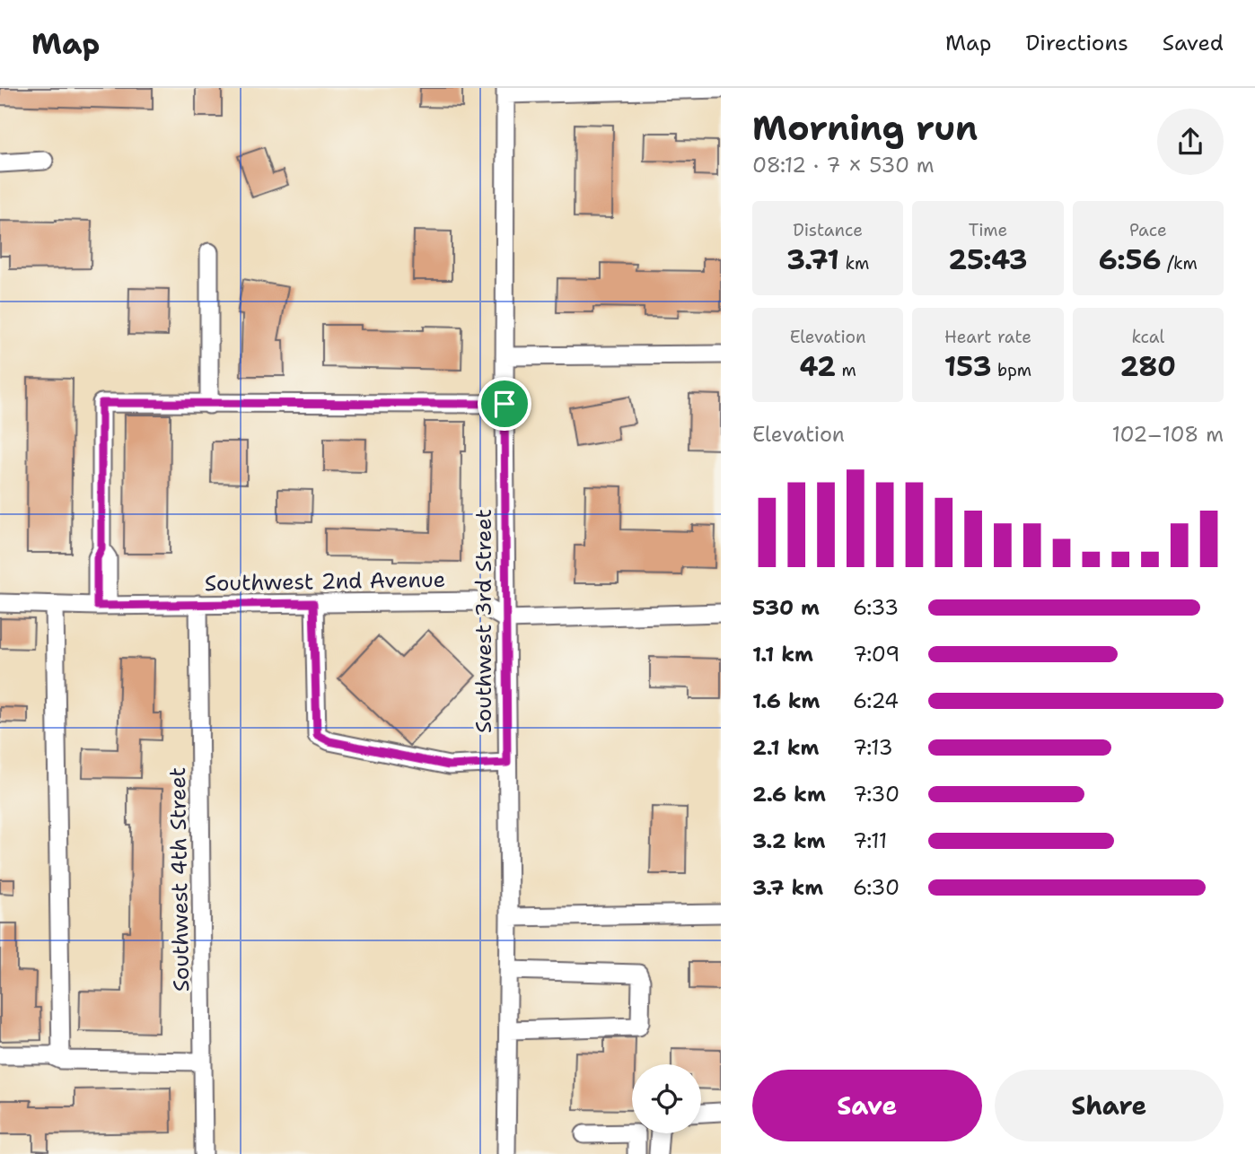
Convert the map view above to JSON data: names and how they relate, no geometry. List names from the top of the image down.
{
  "streets": {
    "street": ["Southwest 2nd Avenue", "Southwest 3rd Street", "Southwest 4th Street"]
  },
  "crossings": [
    ["Southwest 2nd Avenue", "Southwest 3rd Street"],
    ["Southwest 2nd Avenue", "Southwest 4th Street"]
  ],
  "page": {
    "header": "Map",
    "nav": ["Map", "Directions", "Saved"],
    "heading": ["Morning run", "08:12 · 7 × 530 m"],
    "stats": [
      ["Distance", "3.71 km"],
      ["Time", "25:43"],
      ["Pace", "6:56 /km"],
      ["Elevation", "42 m"],
      ["Heart rate", "153 bpm"],
      ["kcal", "280"]
    ],
    "chart": ["Elevation", "102–108 m"],
    "list": [
      {
        "name": "530 m",
        "note": "6:33"
      },
      {
        "name": "1.1 km",
        "note": "7:09"
      },
      {
        "name": "1.6 km",
        "note": "6:24"
      },
      {
        "name": "2.1 km",
        "note": "7:13"
      },
      {
        "name": "2.6 km",
        "note": "7:30"
      },
      {
        "name": "3.2 km",
        "note": "7:11"
      },
      {
        "name": "3.7 km",
        "note": "6:30"
      }
    ],
    "buttons": ["Save", "Share"]
  }
}
